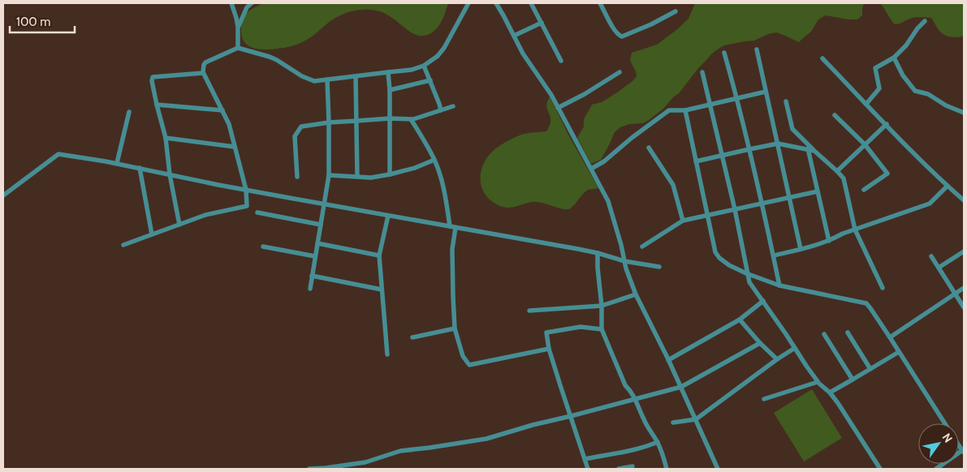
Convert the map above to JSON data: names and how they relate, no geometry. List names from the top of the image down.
{
  "scale_bar": "100 m",
  "north": "top right"
}
